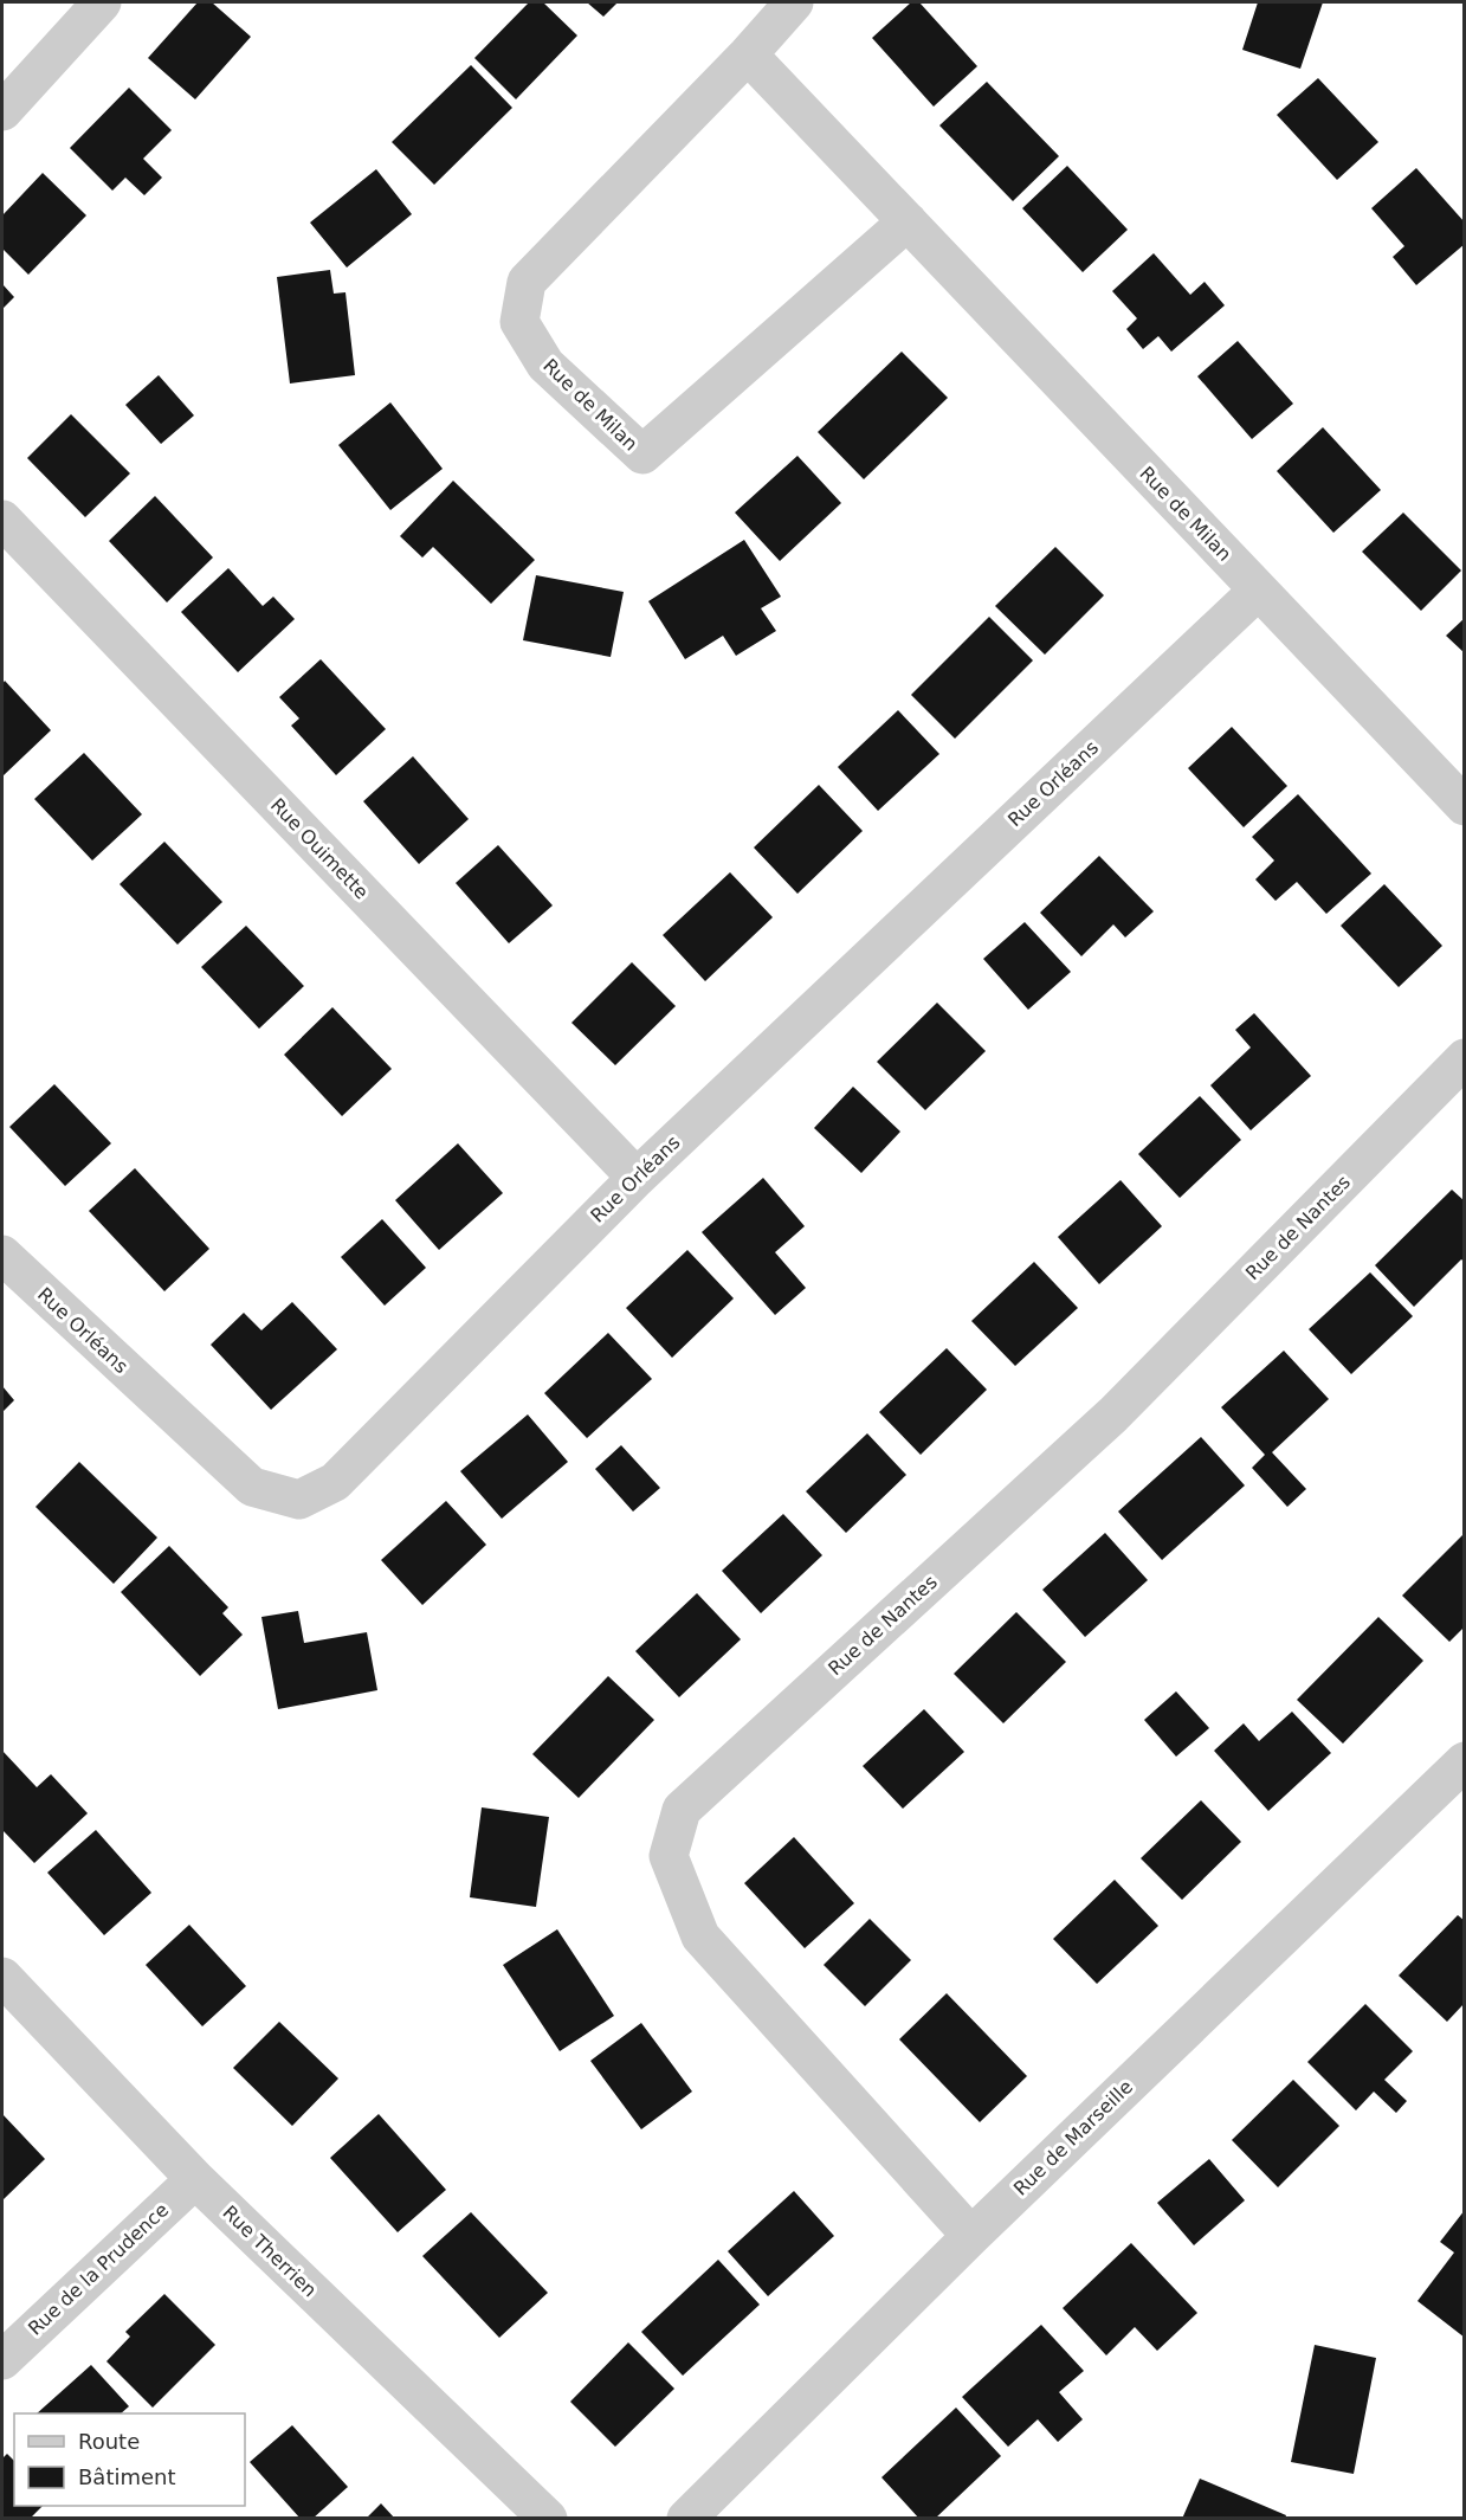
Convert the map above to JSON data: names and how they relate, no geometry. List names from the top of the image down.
{
  "streets": {
    "street": [
      "Rue de Milan",
      "Rue Orléans",
      "Rue Ouimette",
      "Rue de Nantes",
      "Rue de Marseille",
      "Rue Therrien",
      "Rue de la Prudence"
    ]
  },
  "crossings": [
    ["Rue de Milan", "Rue Orléans"],
    ["Rue Orléans", "Rue Ouimette"],
    ["Rue de Nantes", "Rue de Marseille"],
    ["Rue Therrien", "Rue de la Prudence"]
  ],
  "legend": ["Route", "Bâtiment"]
}
